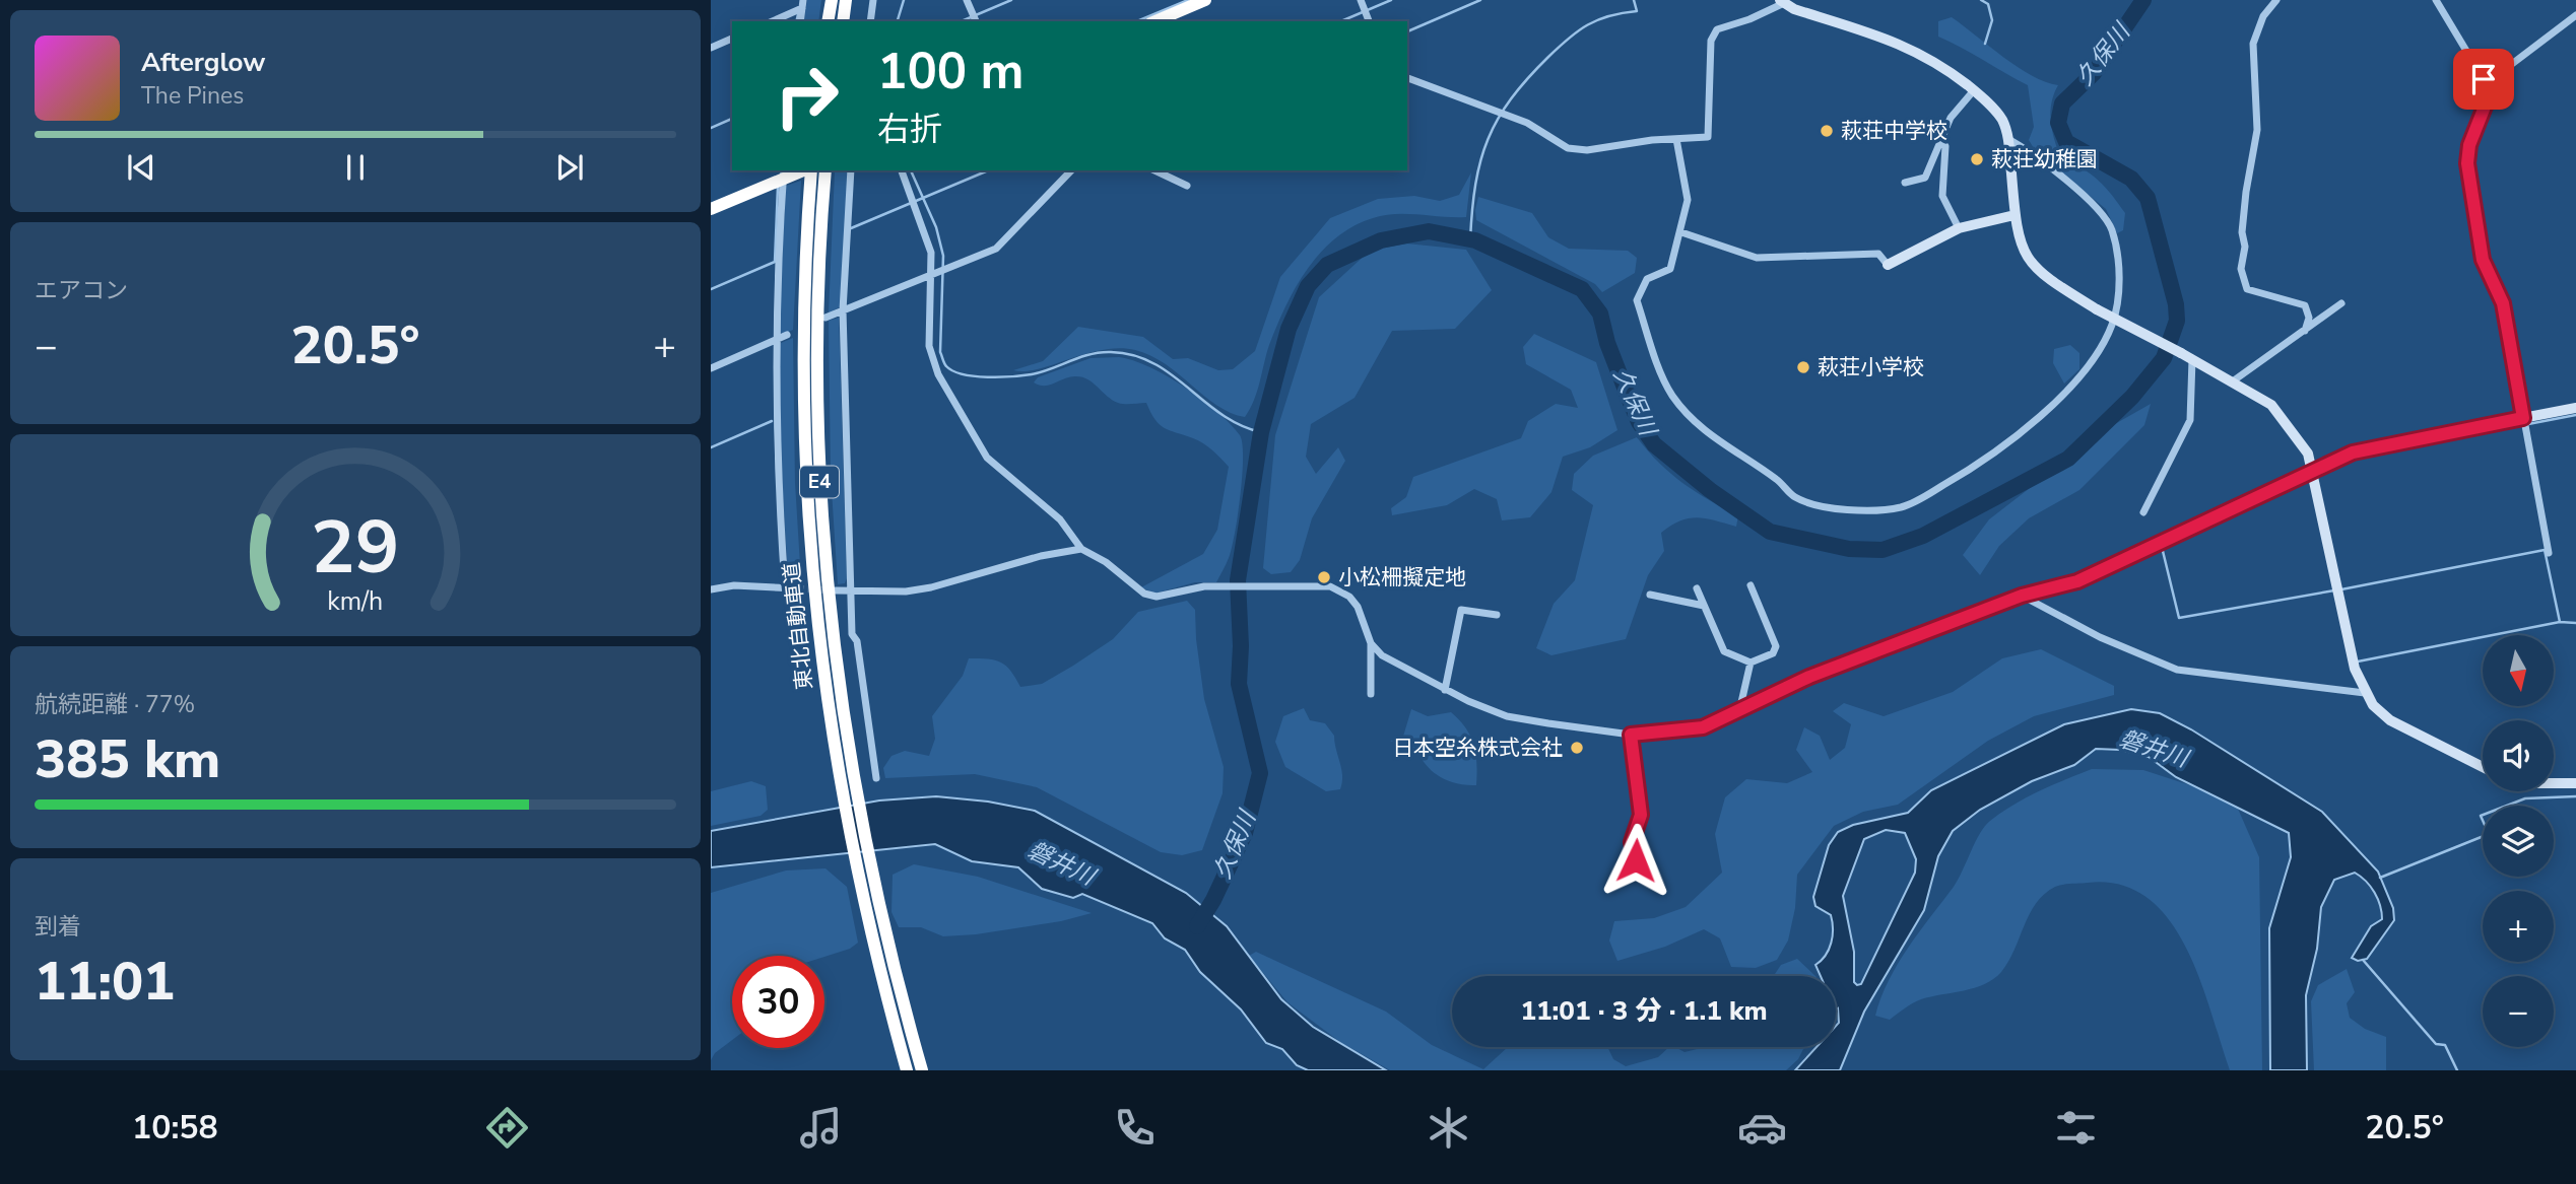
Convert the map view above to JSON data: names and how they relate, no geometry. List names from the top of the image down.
{
  "streets": {
    "highway": ["E4", "東北自動車道"]
  },
  "water": ["久保川", "磐井川"],
  "places": [
    "萩荘中学校",
    "萩荘幼稚園",
    "萩荘小学校",
    "小松柵擬定地",
    "日本空糸株式会社"
  ],
  "north": "bottom",
  "page": {
    "turn": ["100 m", "右折"],
    "song": ["Afterglow", "The Pines"],
    "tile": [
      "エアコン",
      ["航続距離 · 77%", "385 km"],
      ["到着", "11:01"]
    ],
    "heat": ["−", "20.5°", "+"],
    "map_buttons": ["+", "−"],
    "limit": "30",
    "trip": "11:01 · 3 分 · 1.1 km",
    "tabs": ["10:58", "20.5°"],
    "gauge": ["29", "km/h"]
  }
}
